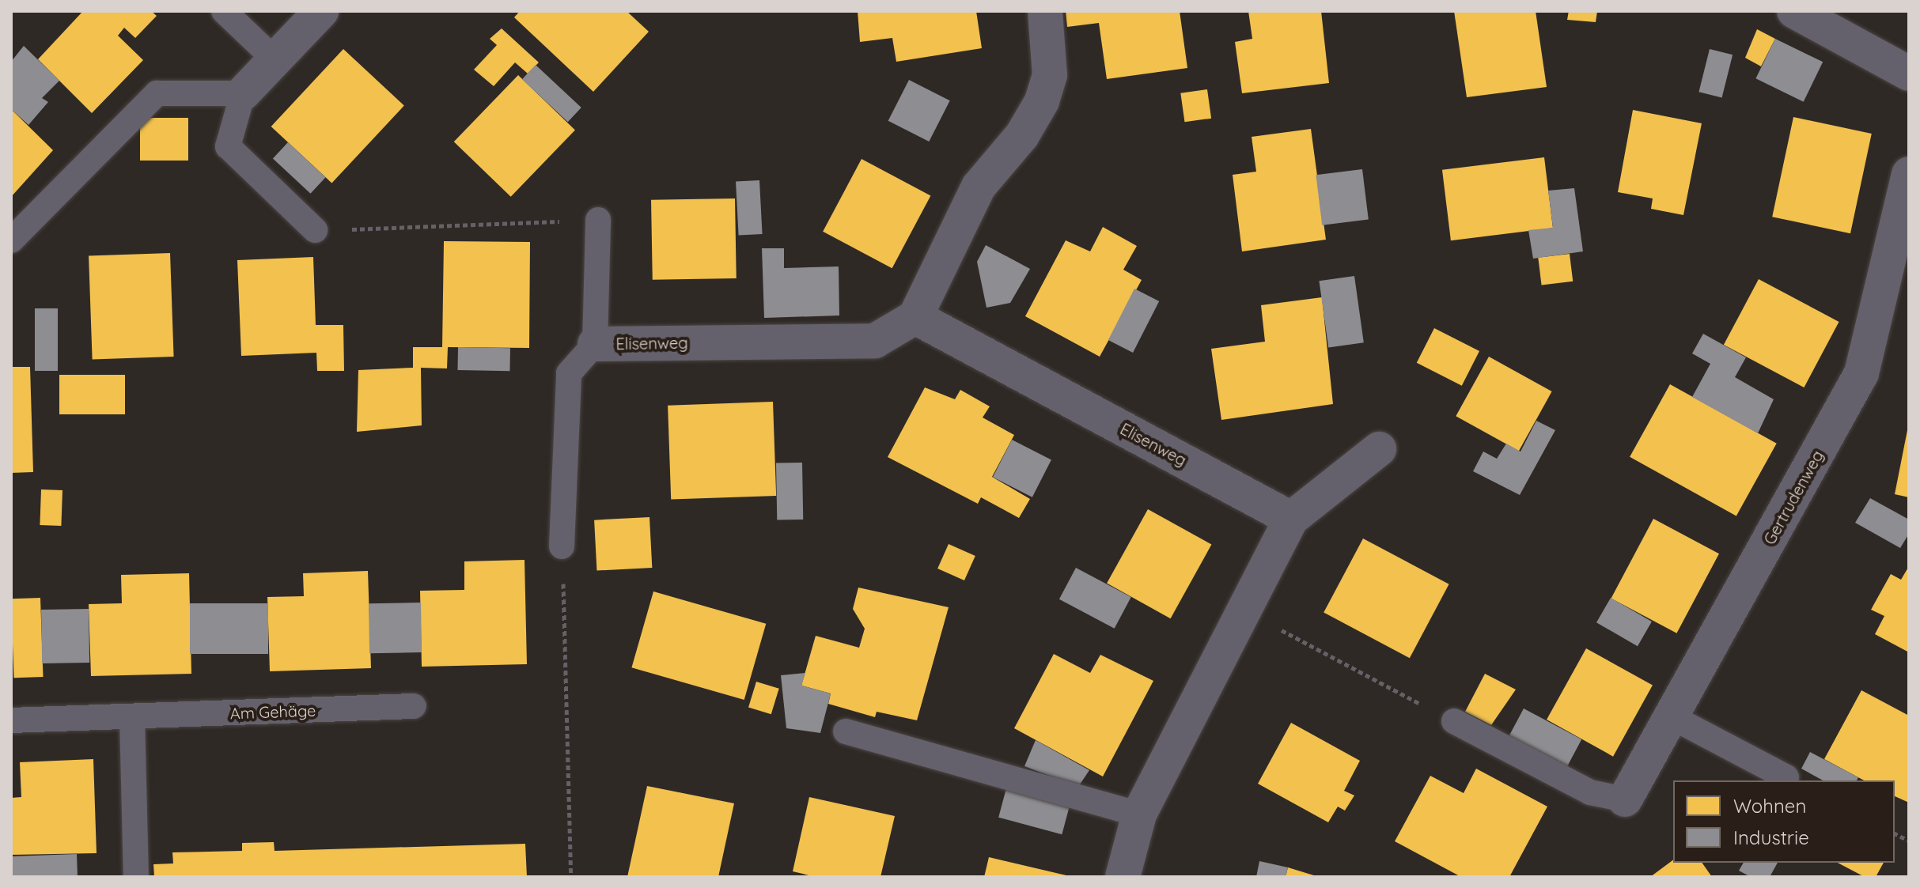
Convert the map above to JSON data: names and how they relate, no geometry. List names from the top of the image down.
{
  "streets": {
    "street": ["Elisenweg", "Gertrudenweg"],
    "lane": ["Am Gehäge"]
  },
  "legend": ["Wohnen", "Industrie"]
}
